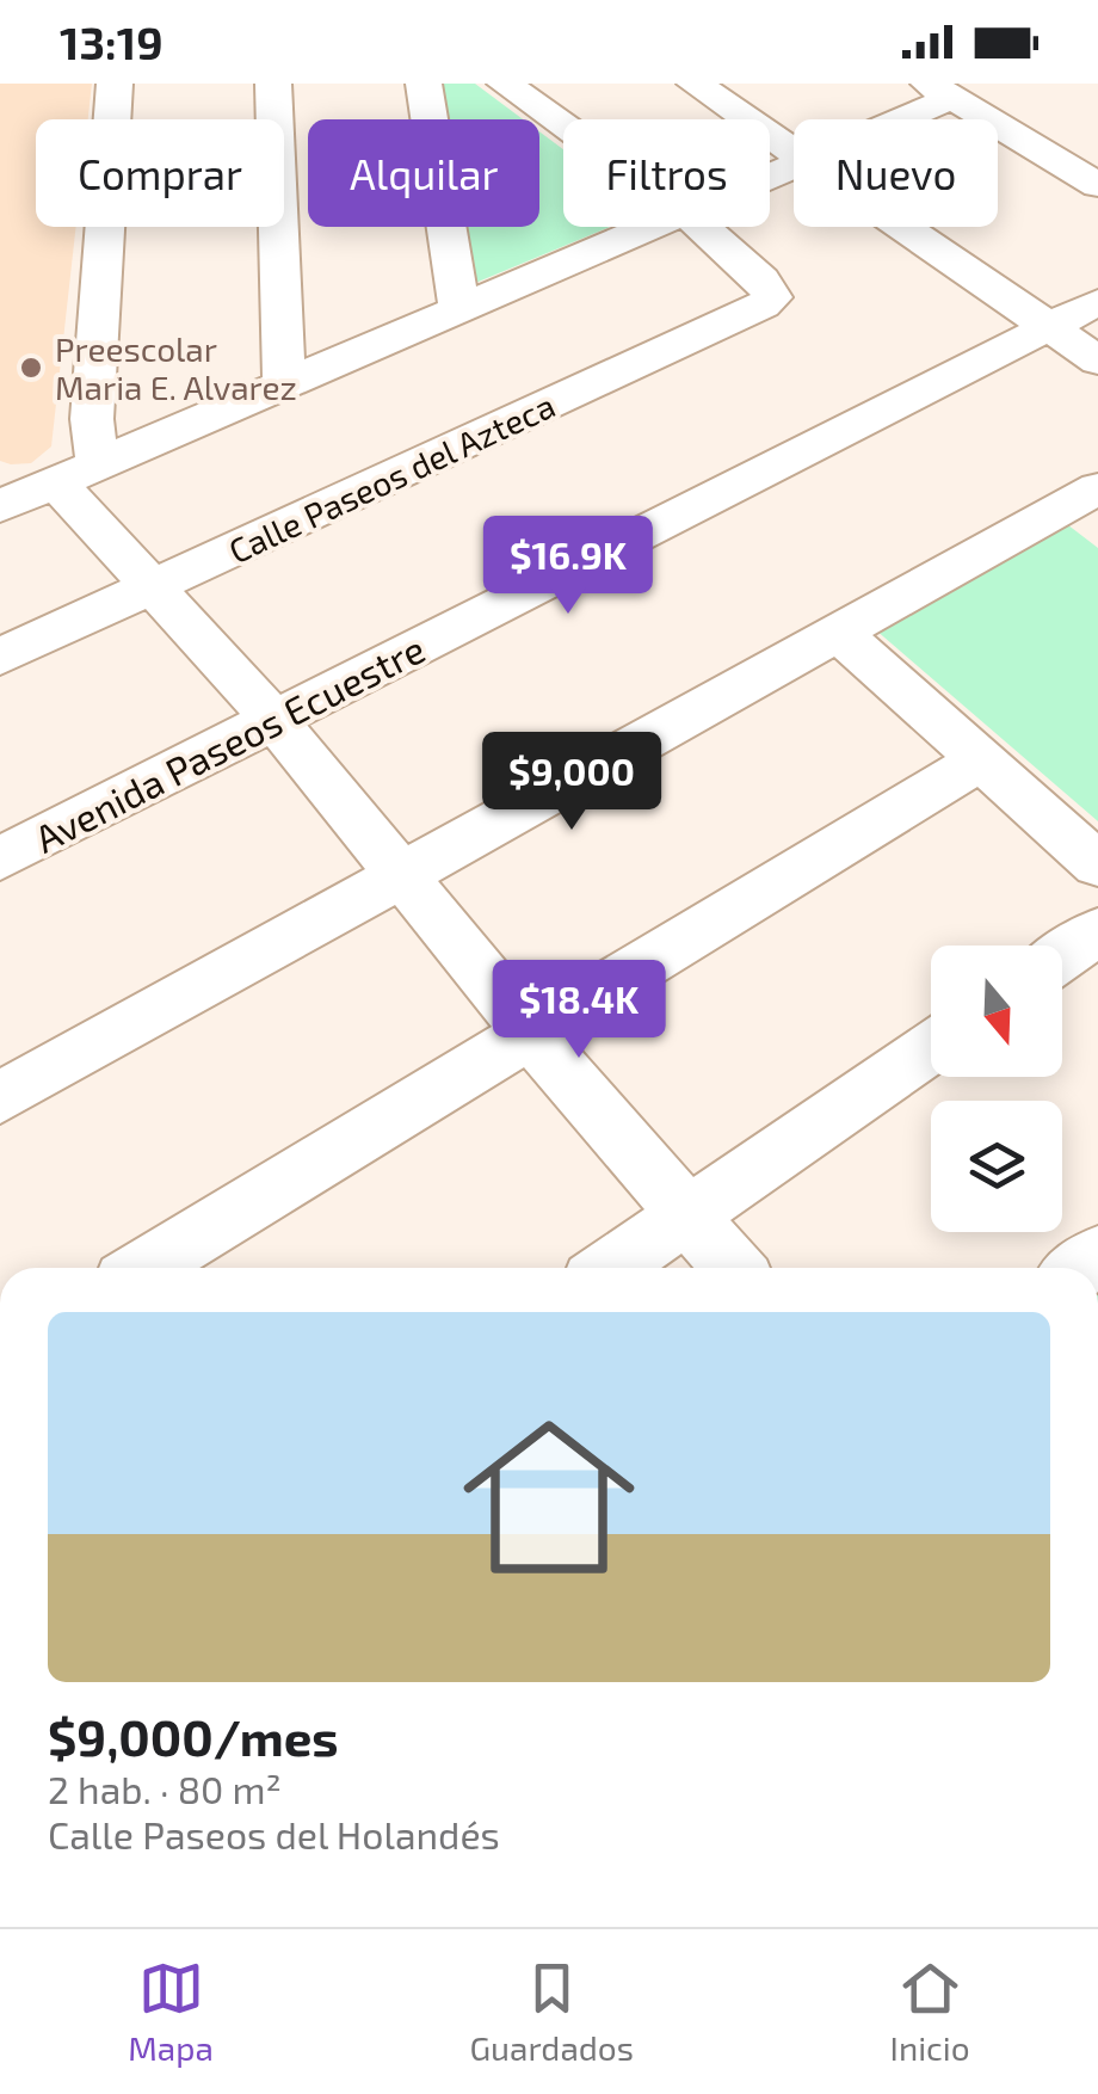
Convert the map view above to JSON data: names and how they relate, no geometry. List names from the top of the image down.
{
  "streets": {
    "street": ["Calle Paseos del Azteca", "Avenida Paseos Ecuestre"]
  },
  "places": ["Preescolar Maria E. Alvarez"],
  "north": "bottom",
  "page": {
    "status": "13:19",
    "chip": [
      "Comprar",
      "Alquilar",
      "Filtros",
      "Nuevo"
    ],
    "price": ["$16.9K", "$9,000", "$18.4K"],
    "list": [
      {
        "name": "$9,000/mes",
        "note": "2 hab. · 80 m² · Calle Paseos del Holandés"
      }
    ],
    "tabs": ["Mapa", "Guardados", "Inicio"]
  }
}
